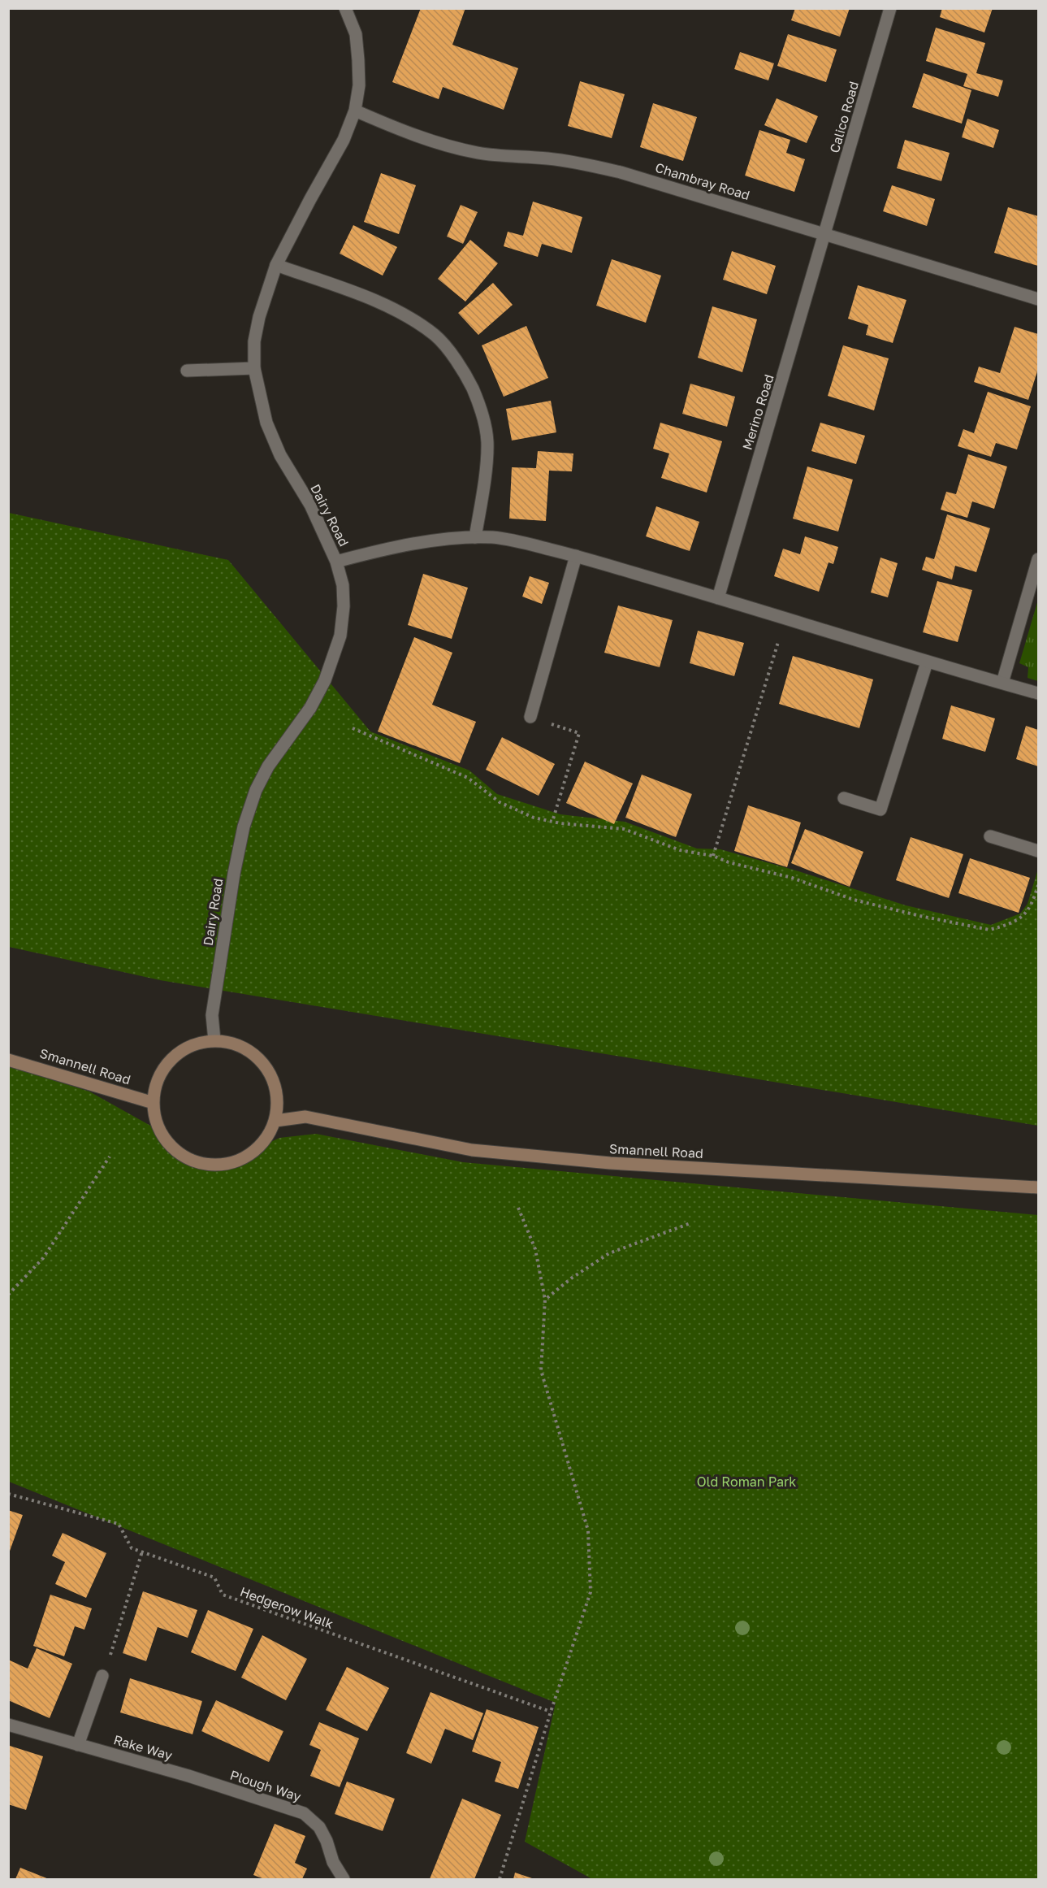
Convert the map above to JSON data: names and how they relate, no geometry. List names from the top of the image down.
{
  "streets": {
    "street": [
      "Calico Road",
      "Chambray Road",
      "Merino Road",
      "Dairy Road",
      "Smannell Road",
      "Rake Way",
      "Plough Way"
    ],
    "path": ["Hedgerow Walk"]
  },
  "crossings": [
    ["Calico Road", "Chambray Road"],
    ["Calico Road", "Merino Road"],
    ["Chambray Road", "Merino Road"],
    ["Chambray Road", "Dairy Road"],
    ["Dairy Road", "Smannell Road"],
    ["Rake Way", "Plough Way"]
  ],
  "parks": ["Old Roman Park"]
}
